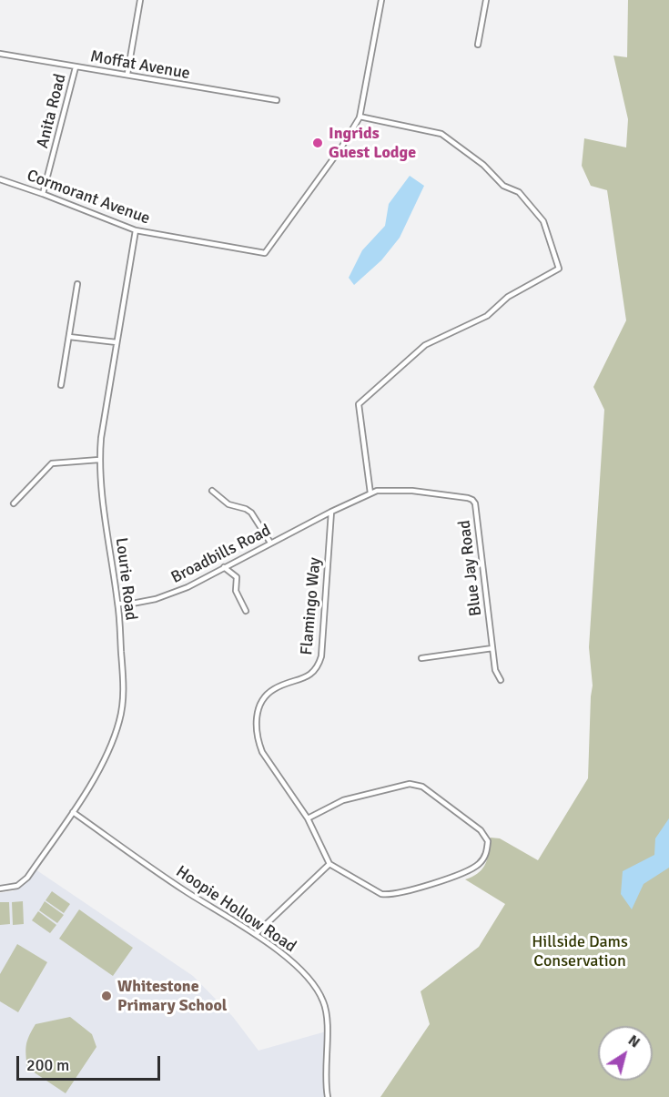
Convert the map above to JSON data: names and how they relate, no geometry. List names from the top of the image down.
{
  "streets": {
    "street": [
      "Moffat Avenue",
      "Anita Road",
      "Cormorant Avenue",
      "Broadbills Road",
      "Blue Jay Road",
      "Lourie Road",
      "Flamingo Way",
      "Hoopie Hollow Road"
    ]
  },
  "crossings": [
    ["Moffat Avenue", "Anita Road"],
    ["Anita Road", "Cormorant Avenue"],
    ["Cormorant Avenue", "Lourie Road"],
    ["Broadbills Road", "Blue Jay Road"],
    ["Broadbills Road", "Lourie Road"],
    ["Broadbills Road", "Flamingo Way"],
    ["Blue Jay Road", "Flamingo Way"],
    ["Lourie Road", "Hoopie Hollow Road"]
  ],
  "parks": ["Hillside Dams Conservation"],
  "places": ["Ingrids Guest Lodge", "Whitestone Primary School"],
  "scale_bar": "200 m",
  "north": "top right"
}
